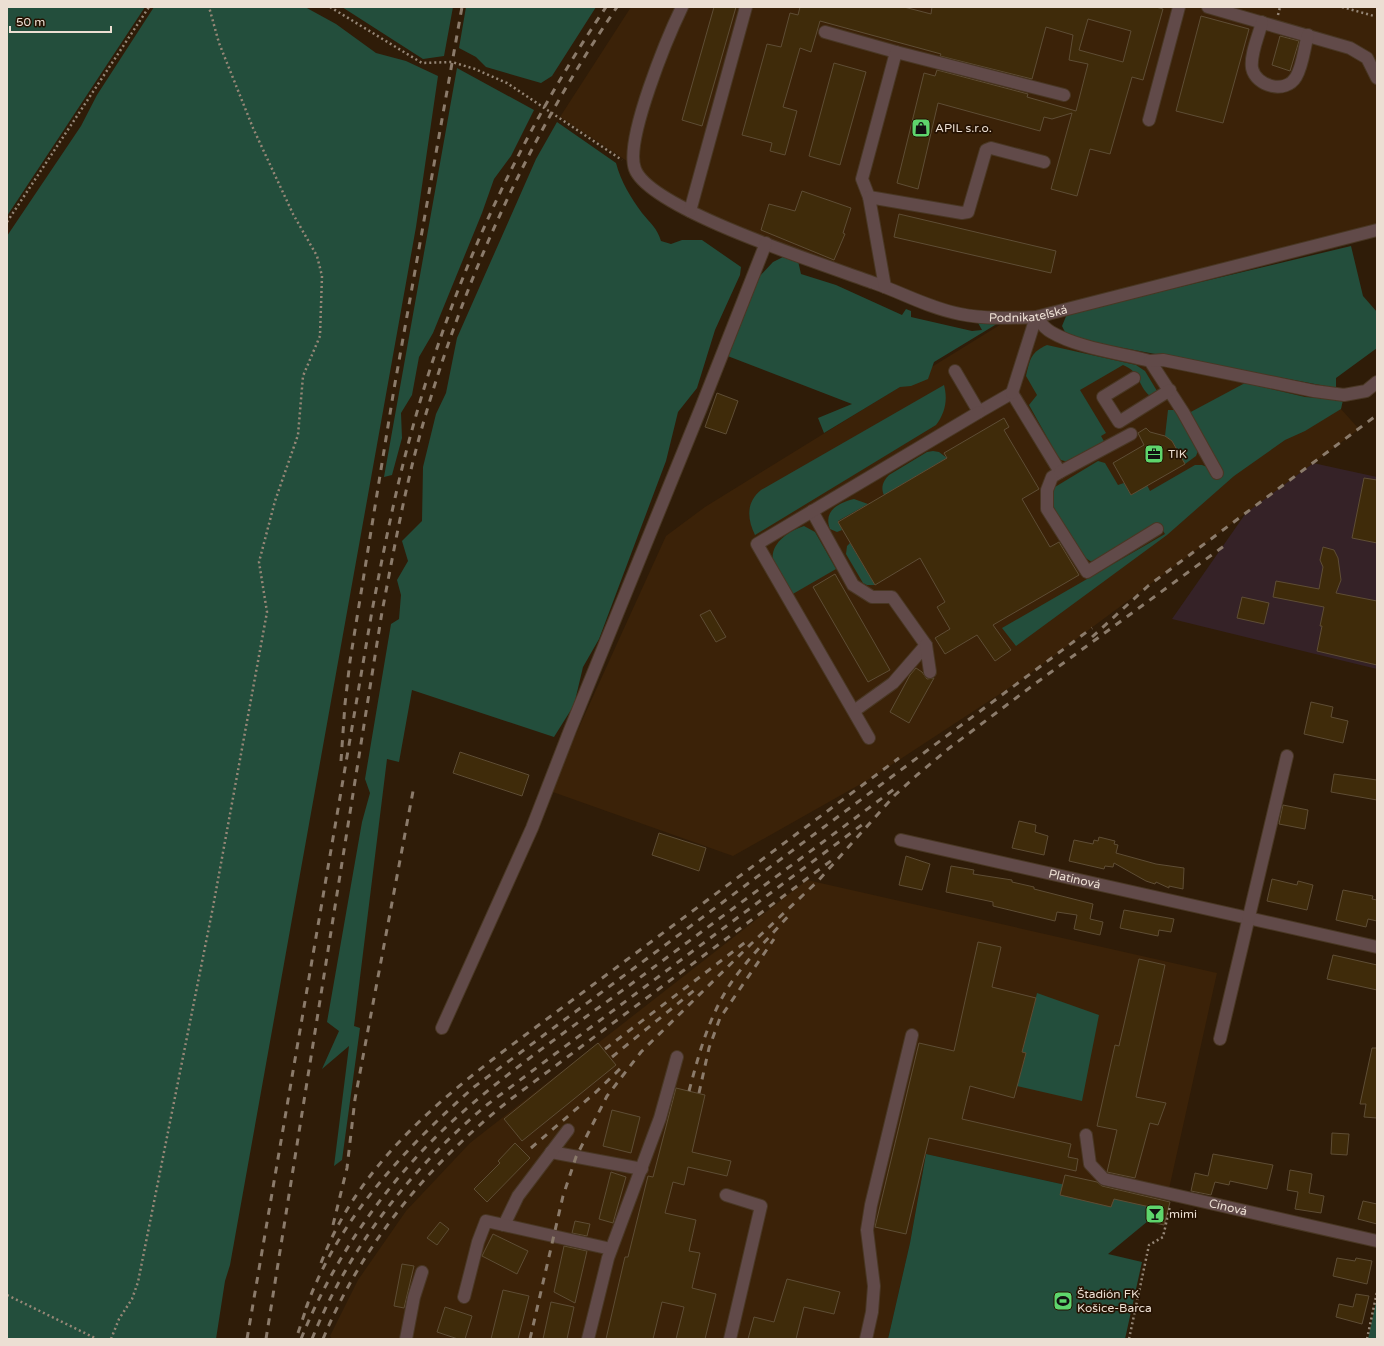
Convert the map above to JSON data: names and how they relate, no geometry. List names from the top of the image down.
{
  "streets": {
    "street": ["Podnikateľská", "Platinová", "Cínová"]
  },
  "places": {
    "shop": ["APIL s.r.o."],
    "office": ["TIK"],
    "bar": ["mimi"],
    "sports": ["Štadión FK Košice-Barca"]
  },
  "scale_bar": "50 m"
}
